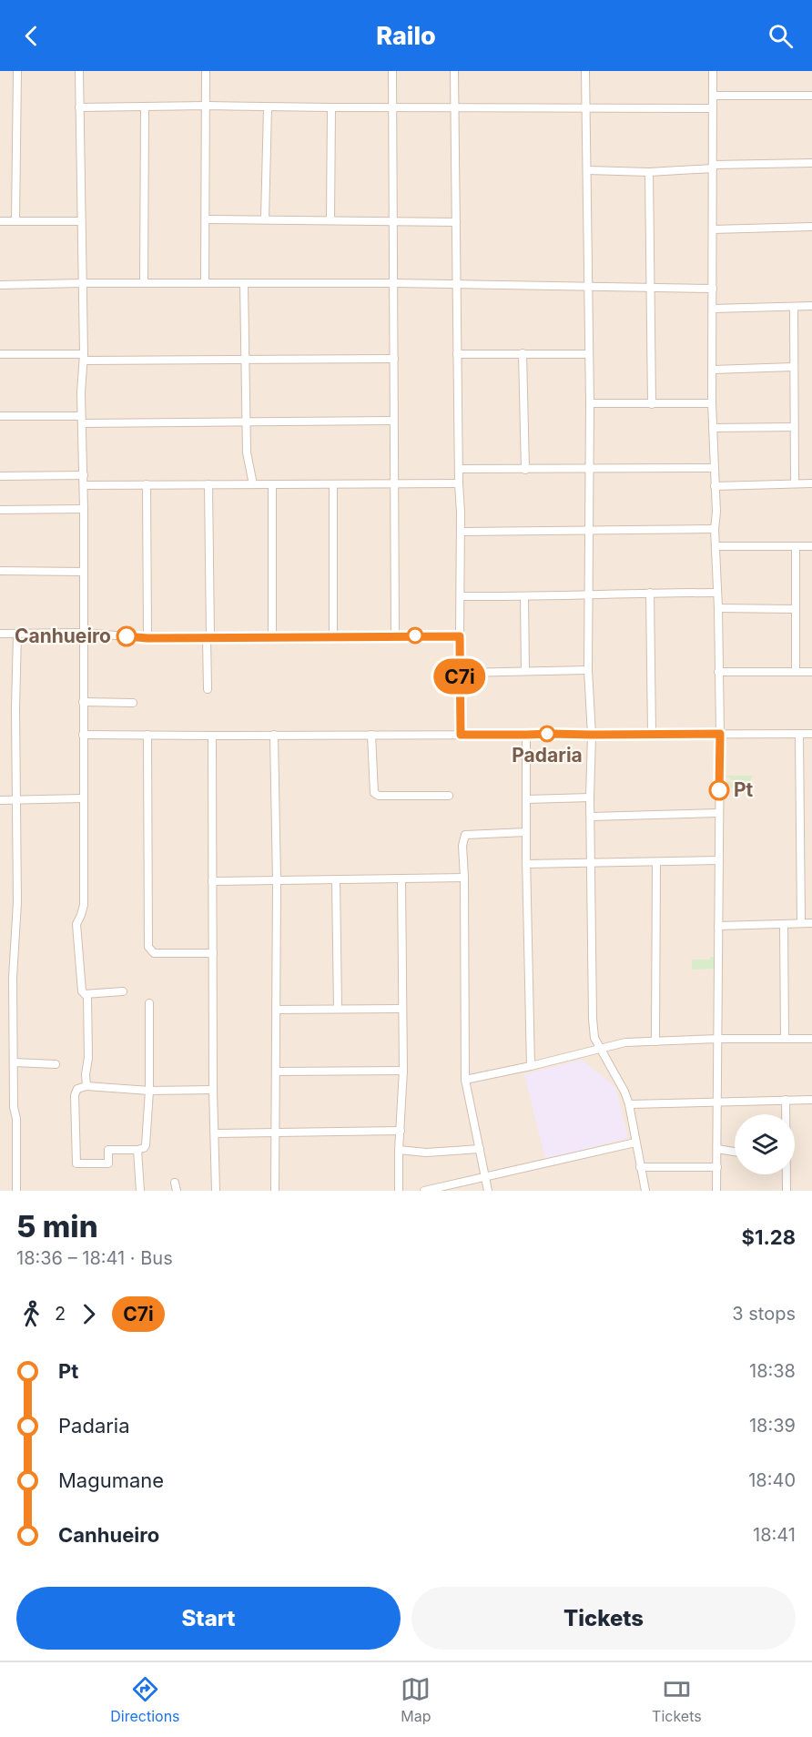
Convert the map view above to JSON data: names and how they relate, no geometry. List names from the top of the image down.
{
  "places": ["Canhueiro", "Padaria", "Pt"],
  "lines": ["bus line C7i"],
  "page": {
    "header": "Railo",
    "on_map": "C7i",
    "heading": ["5 min", "18:36 – 18:41 · Bus", "$1.28"],
    "legs": ["2", "C7i", "3 stops"],
    "list": [
      {
        "name": "Pt",
        "value": "18:38"
      },
      {
        "name": "Padaria",
        "value": "18:39"
      },
      {
        "name": "Magumane",
        "value": "18:40"
      },
      {
        "name": "Canhueiro",
        "value": "18:41"
      }
    ],
    "buttons": ["Start", "Tickets"],
    "tabs": ["Directions", "Map", "Tickets"]
  }
}
